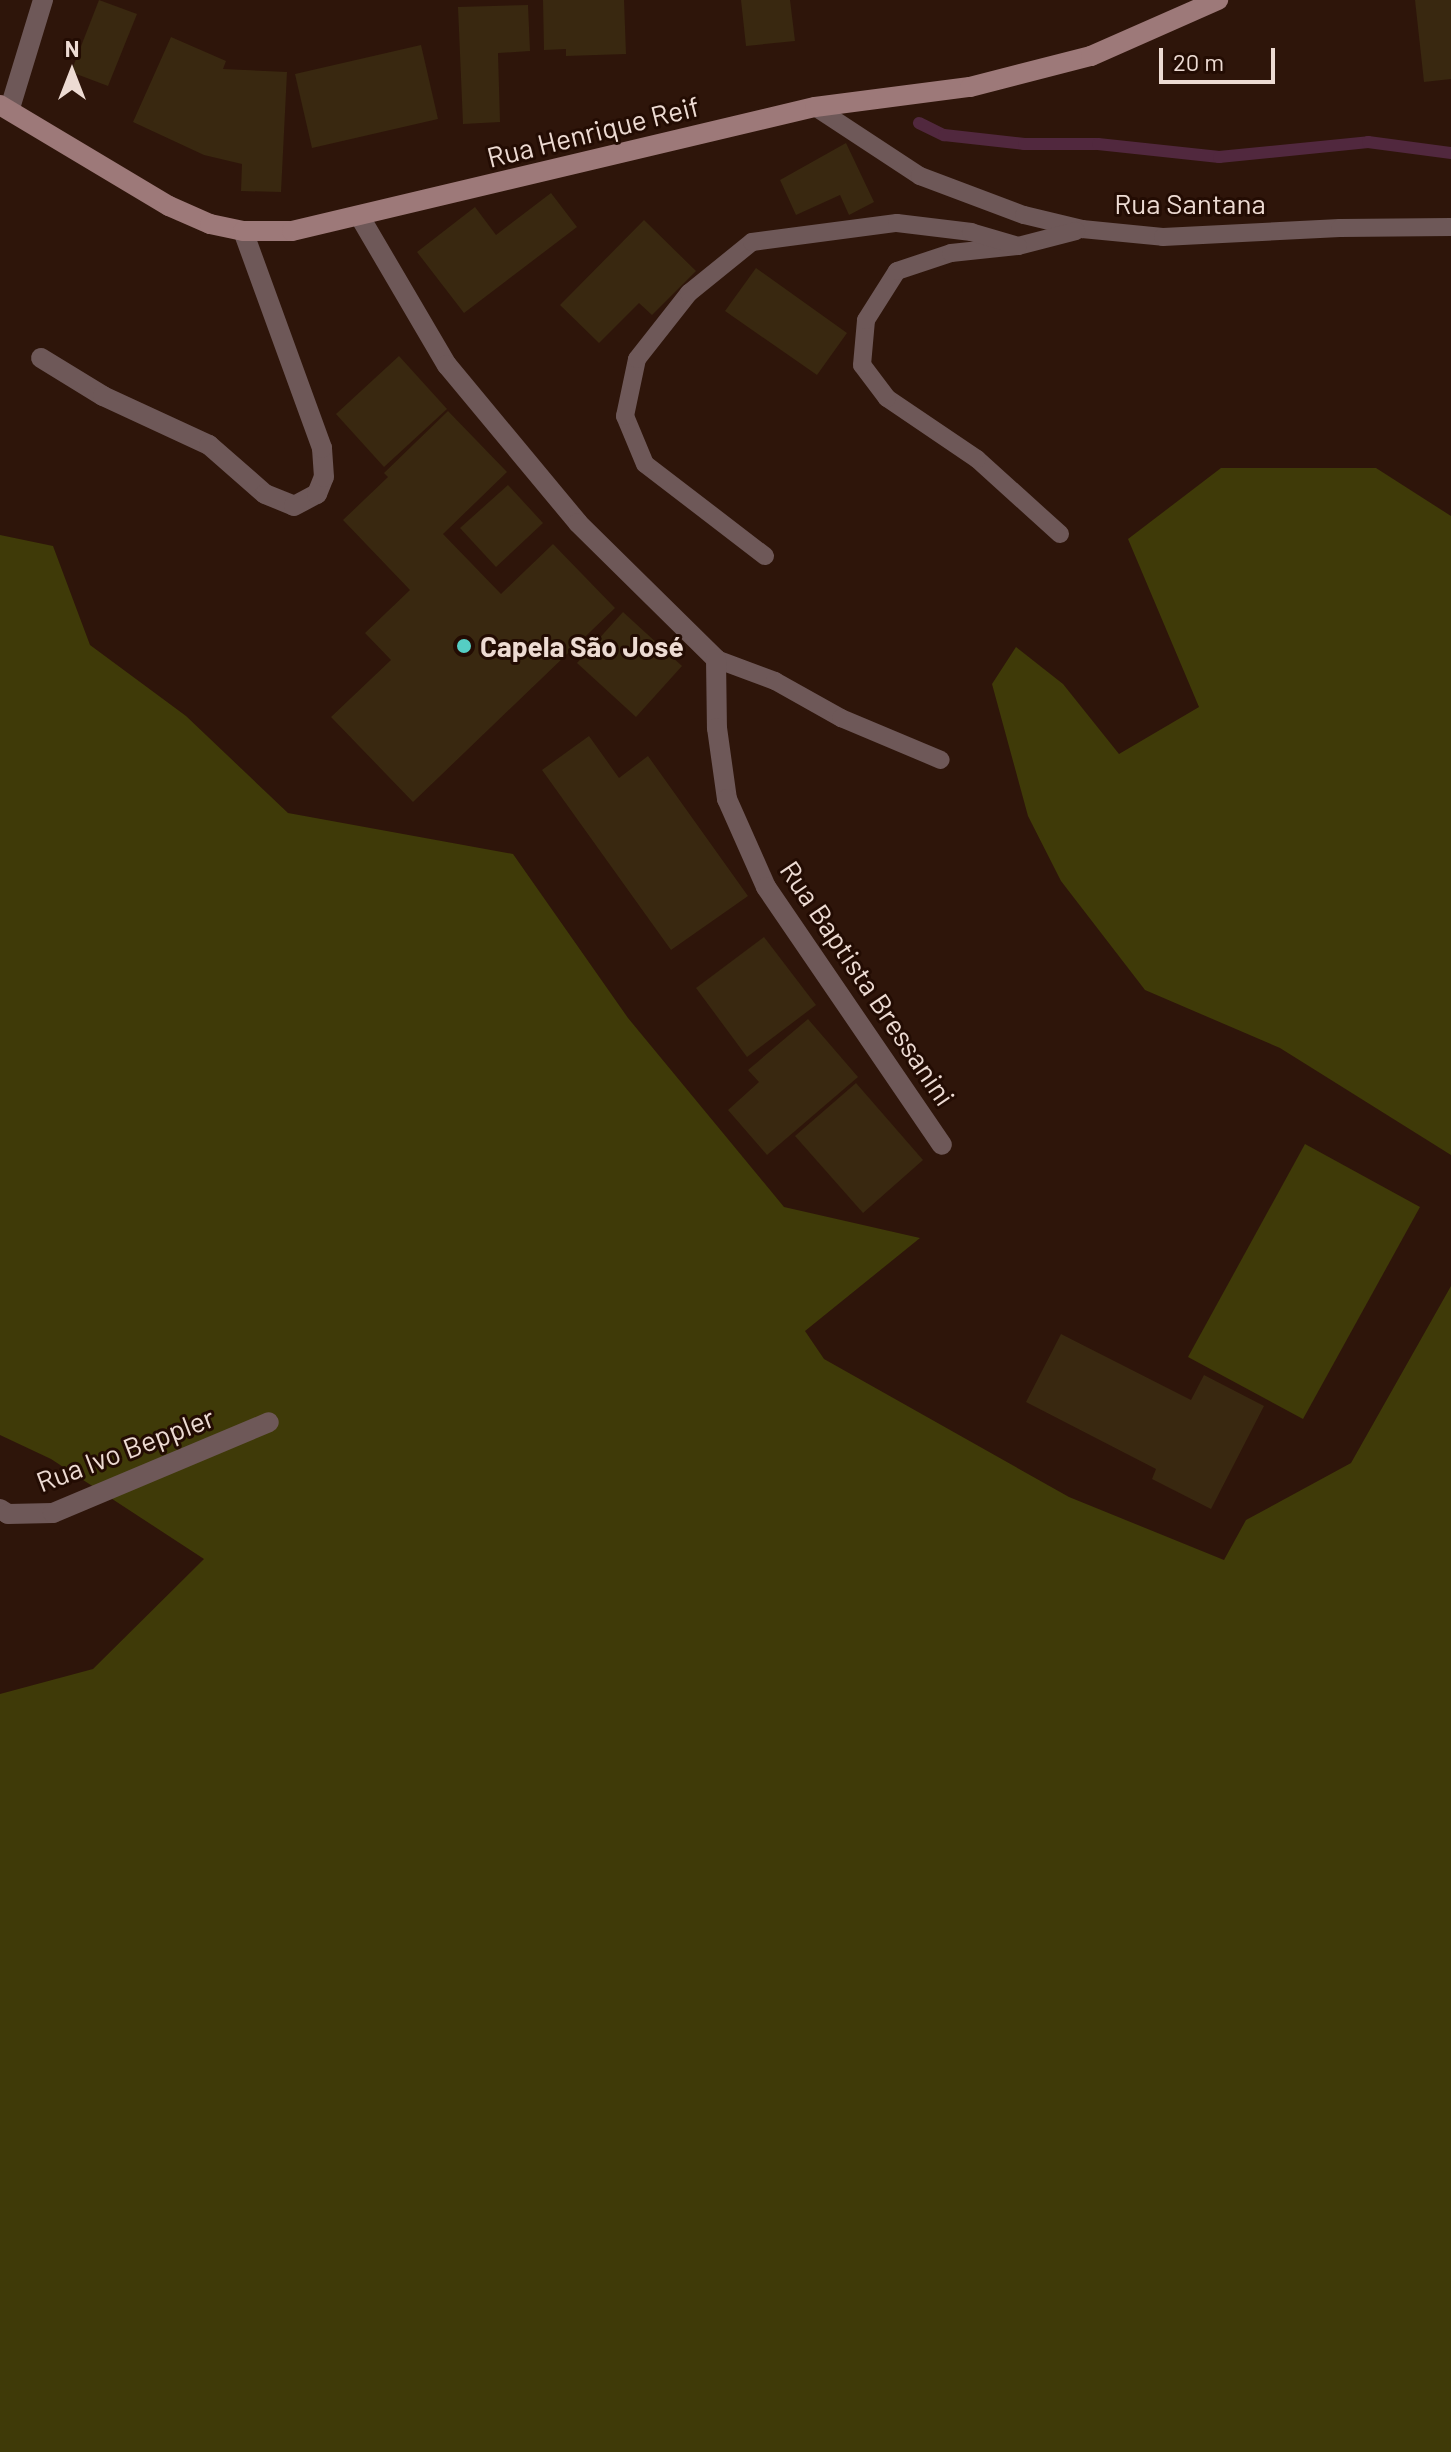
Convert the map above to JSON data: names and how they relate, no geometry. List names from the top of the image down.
{
  "streets": {
    "street": ["Rua Henrique Reif", "Rua Baptista Bressanini", "Rua Ivo Beppler"],
    "lane": ["Rua Santana"]
  },
  "crossings": [
    ["Rua Henrique Reif", "Rua Santana"]
  ],
  "places": ["Capela São José"],
  "scale_bar": "20 m",
  "north": "top"
}
